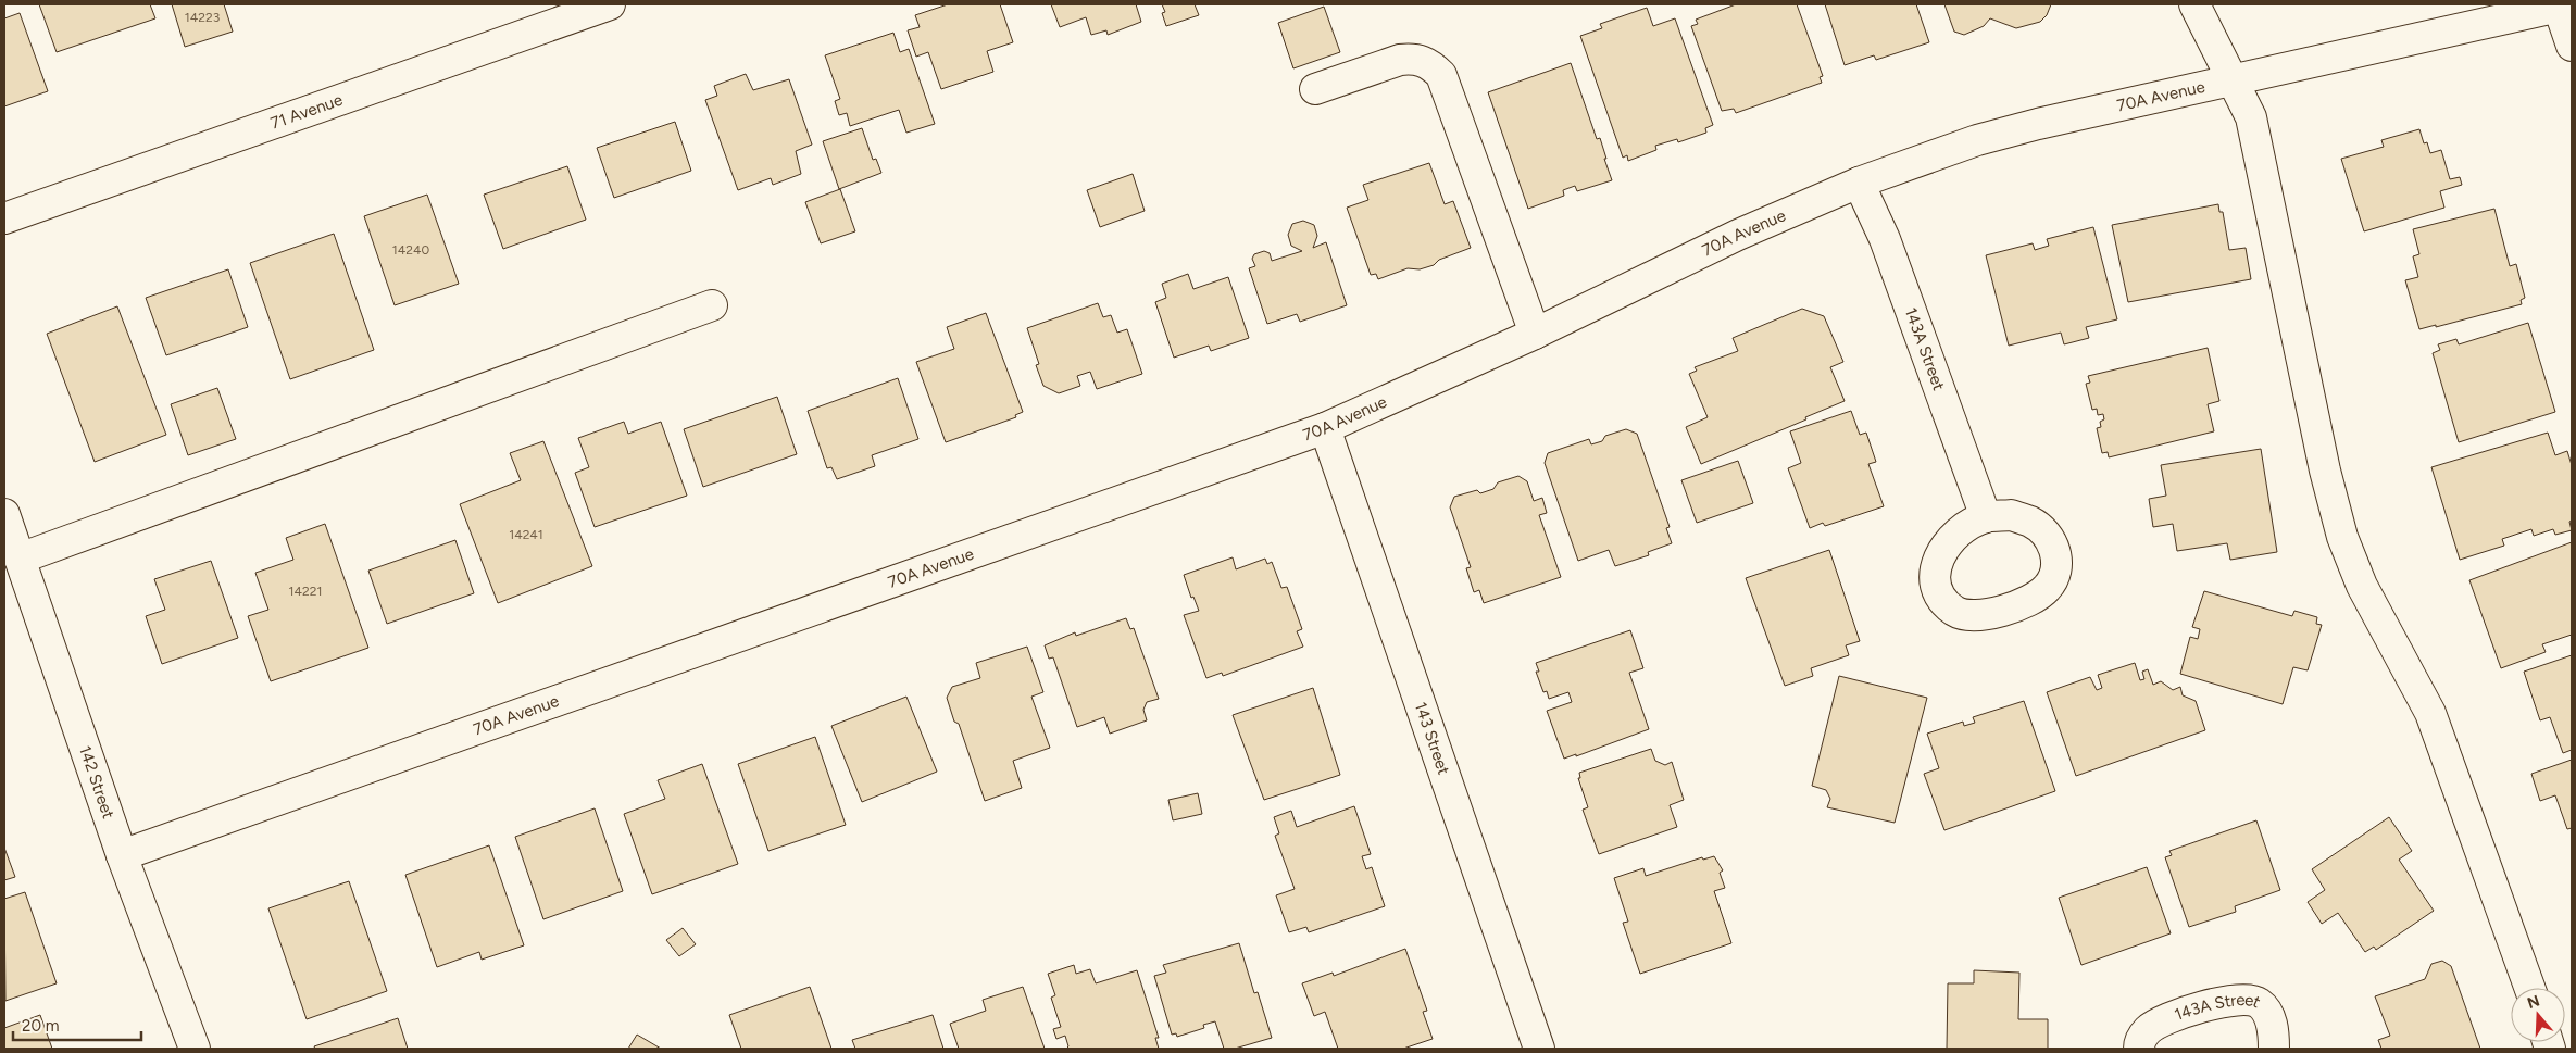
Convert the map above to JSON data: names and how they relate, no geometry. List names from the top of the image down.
{
  "streets": {
    "street": [
      "70A Avenue",
      "71 Avenue",
      "143A Street",
      "143 Street",
      "142 Street"
    ]
  },
  "crossings": [
    ["70A Avenue", "143A Street"],
    ["70A Avenue", "143 Street"],
    ["70A Avenue", "142 Street"]
  ],
  "house_numbers": [
    "14223",
    "14240",
    "14241",
    "14221"
  ],
  "scale_bar": "20 m",
  "north": "top"
}
